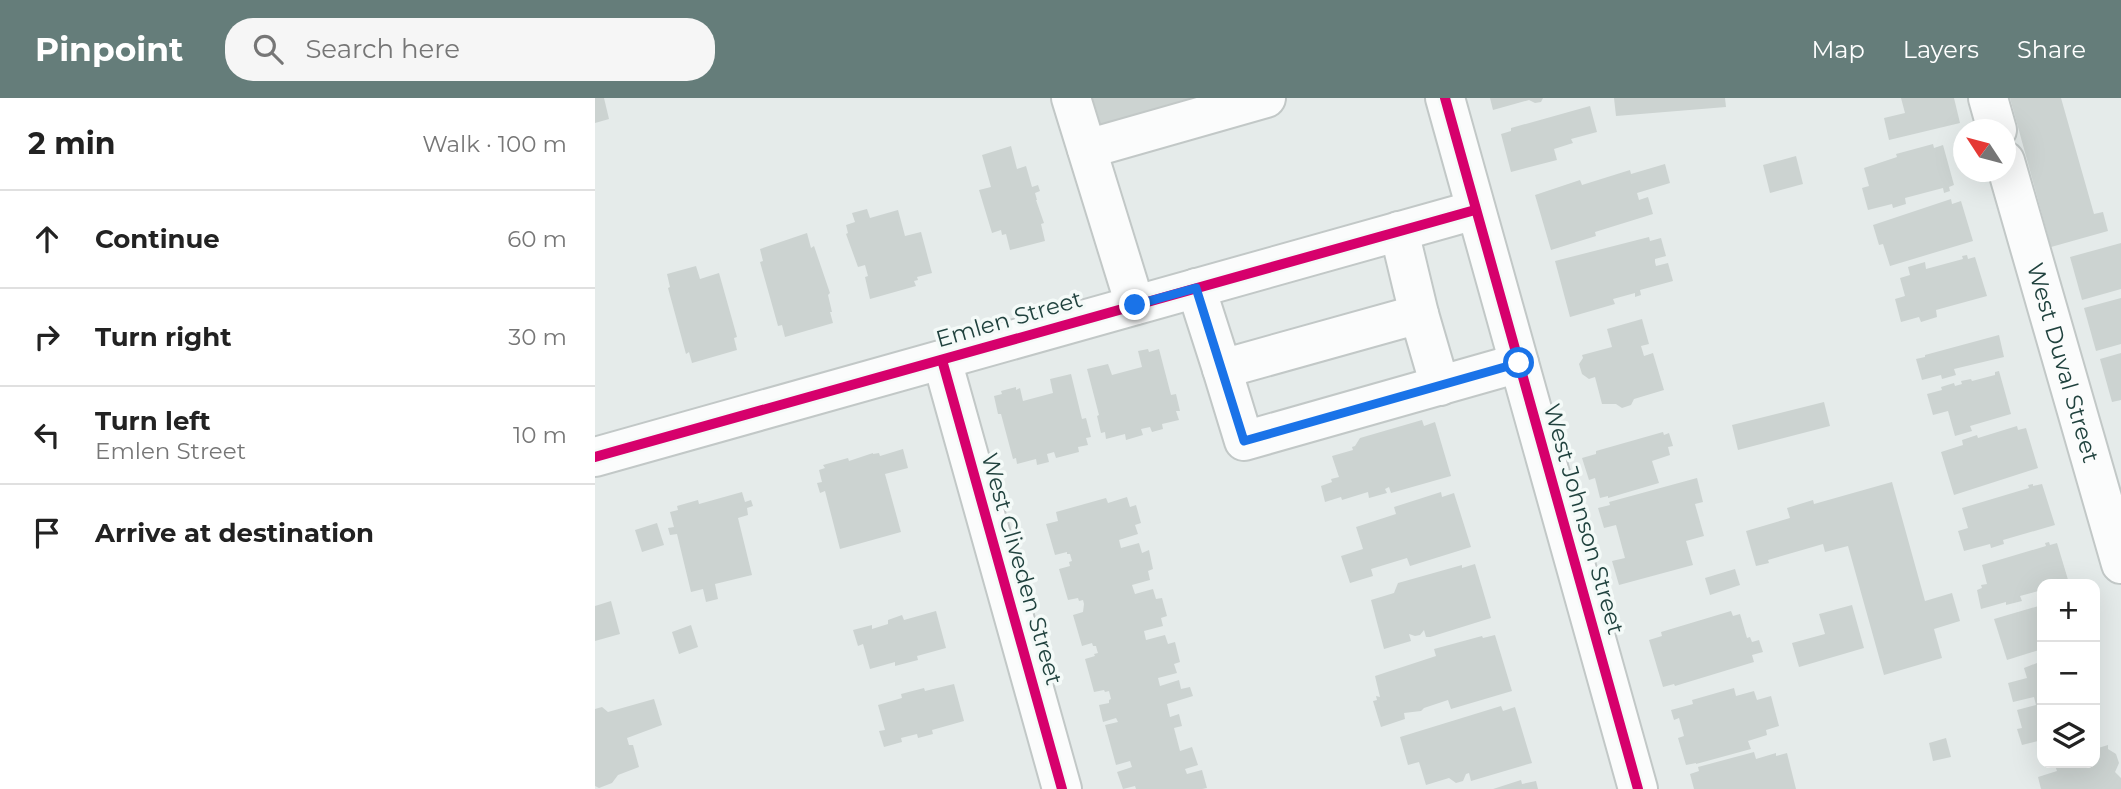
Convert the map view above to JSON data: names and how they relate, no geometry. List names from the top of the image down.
{
  "streets": {
    "street": [
      "Emlen Street",
      "West Duval Street",
      "West Johnson Street",
      "West Cliveden Street"
    ]
  },
  "crossings": [
    ["Emlen Street", "West Johnson Street"],
    ["Emlen Street", "West Cliveden Street"]
  ],
  "north": "top left",
  "page": {
    "header": "Pinpoint",
    "search": "Search here",
    "nav": ["Map", "Layers", "Share"],
    "heading": ["2 min", "Walk · 100 m"],
    "list": [
      ["Continue", "60 m"],
      ["Turn right", "30 m"],
      ["Turn left", "Emlen Street", "10 m"],
      "Arrive at destination"
    ],
    "map_buttons": ["+", "−"]
  }
}
